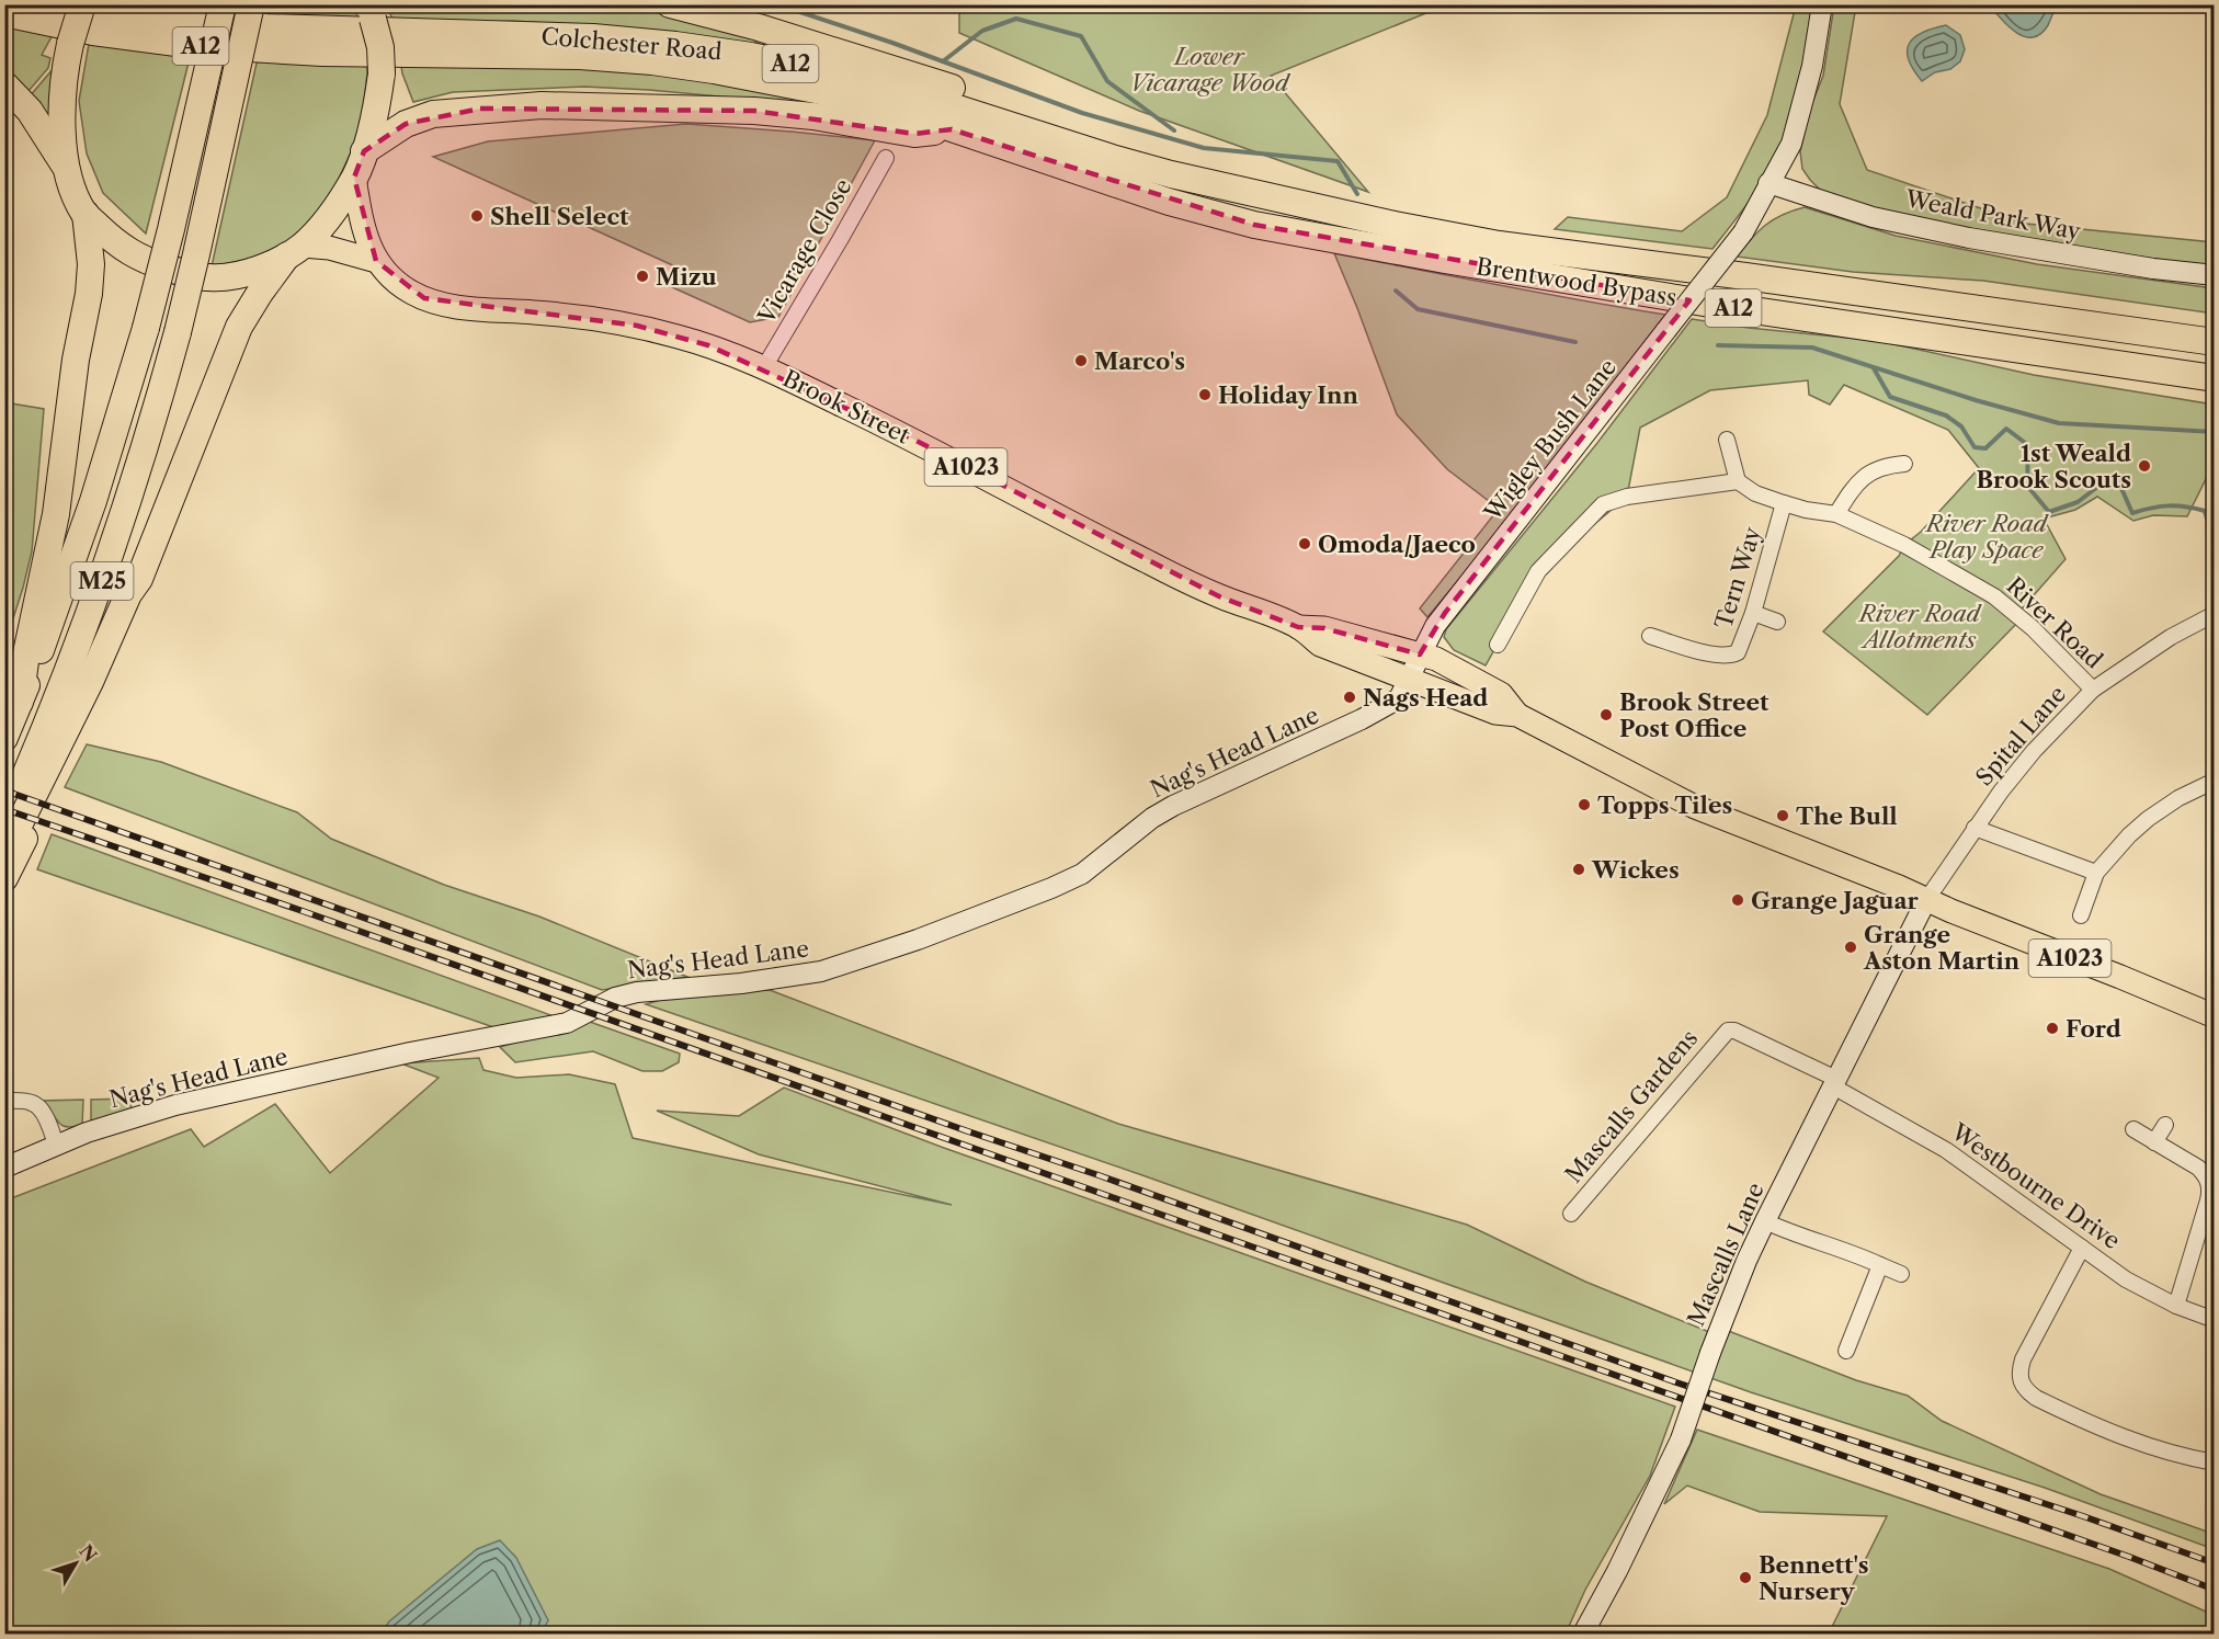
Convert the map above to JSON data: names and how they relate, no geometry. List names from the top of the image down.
{
  "streets": {
    "highway": [
      "Colchester Road",
      "A12",
      "Brentwood Bypass",
      "M25"
    ],
    "main road": ["Brook Street", "A1023"],
    "street": [
      "Weald Park Way",
      "Vicarage Close",
      "Wigley Bush Lane",
      "Tern Way",
      "River Road",
      "Spital Lane",
      "Nag's Head Lane",
      "Mascalls Gardens",
      "Westbourne Drive",
      "Mascalls Lane"
    ]
  },
  "crossings": [
    ["Colchester Road", "A12"],
    ["Colchester Road", "Brentwood Bypass"],
    ["A12", "Brentwood Bypass"],
    ["Weald Park Way", "Wigley Bush Lane"],
    ["Vicarage Close", "Brook Street"],
    ["Brook Street", "Wigley Bush Lane"],
    ["Brook Street", "A1023"],
    ["Brook Street", "M25"],
    ["Brook Street", "Spital Lane"],
    ["Brook Street", "Nag's Head Lane"],
    ["Brook Street", "Mascalls Lane"],
    ["Wigley Bush Lane", "Nag's Head Lane"],
    ["A1023", "Spital Lane"],
    ["A1023", "Mascalls Lane"],
    ["Tern Way", "River Road"],
    ["River Road", "Spital Lane"],
    ["Spital Lane", "Mascalls Lane"],
    ["Mascalls Gardens", "Westbourne Drive"],
    ["Mascalls Gardens", "Mascalls Lane"],
    ["Westbourne Drive", "Mascalls Lane"]
  ],
  "parks": ["Lower Vicarage Wood", "River Road Play Space", "River Road Allotments"],
  "places": [
    "Shell Select",
    "Mizu",
    "Marco's",
    "Holiday Inn",
    "1st Weald Brook Scouts",
    "Omoda/Jaeco",
    "Nags Head",
    "Brook Street Post Office",
    "Topps Tiles",
    "The Bull",
    "Wickes",
    "Grange Jaguar",
    "Grange Aston Martin",
    "Ford",
    "Bennett's Nursery"
  ],
  "north": "top right"
}
